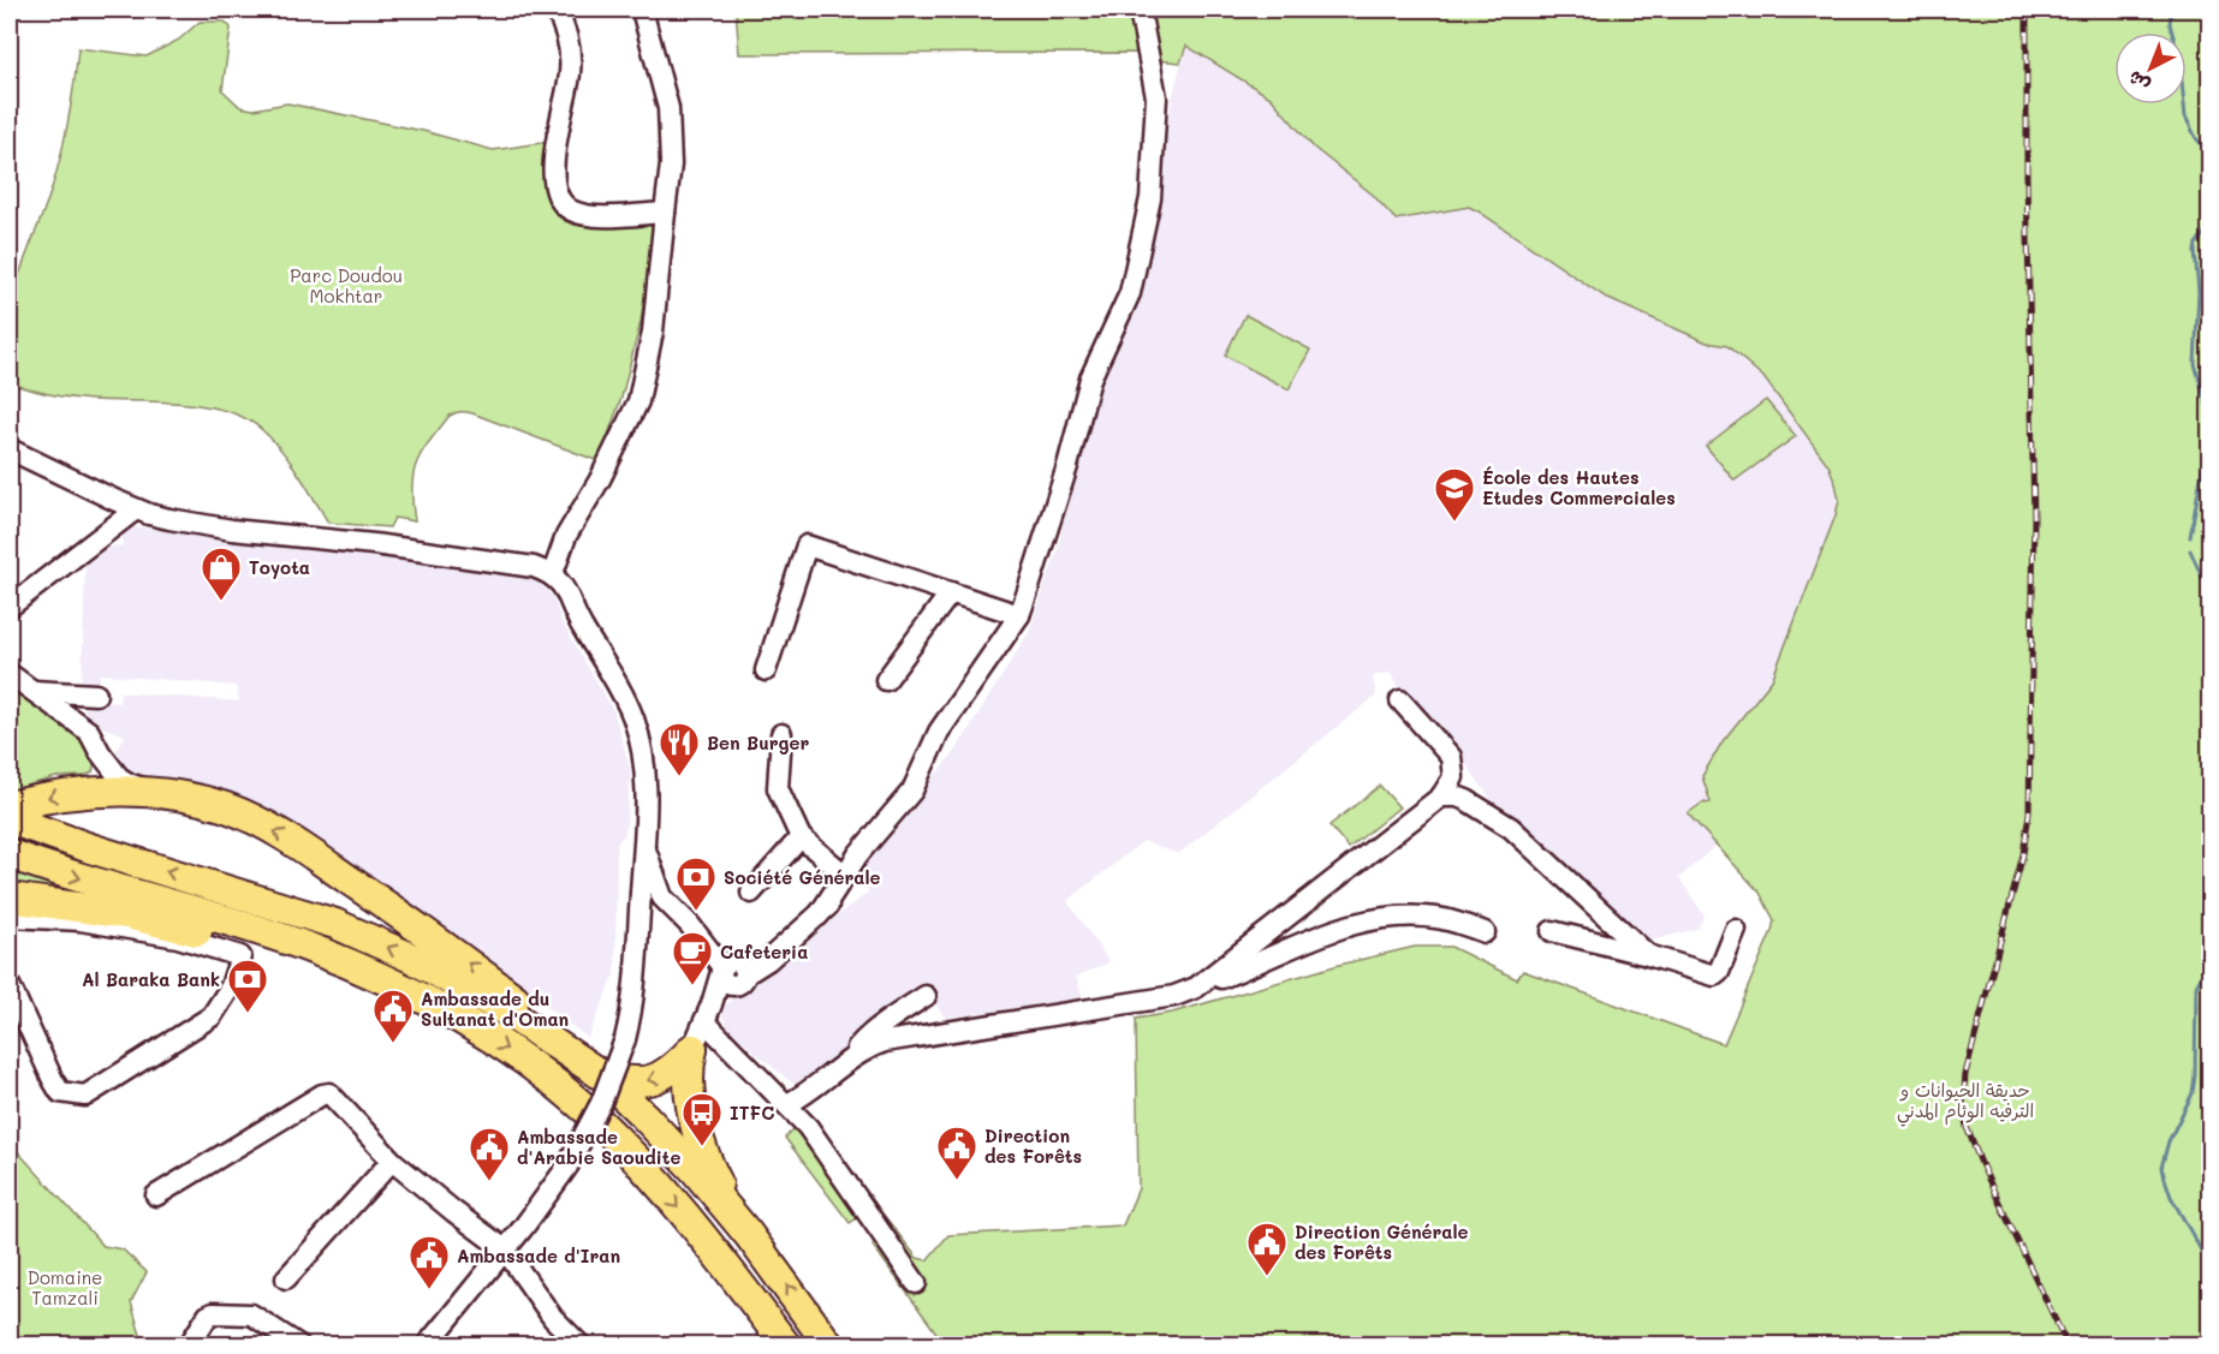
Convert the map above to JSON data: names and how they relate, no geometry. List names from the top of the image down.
{
  "parks": ["Parc Doudou Mokhtar", "حديقة الحيوانات و الترفيه الوئام المدني", "Domaine Tamzali"],
  "places": {
    "school or university": ["École des Hautes Etudes Commerciales"],
    "shop": ["Toyota"],
    "restaurant": ["Ben Burger"],
    "bank": ["Société Générale", "Al Baraka Bank"],
    "cafe": ["Cafeteria"],
    "public building": [
      "Ambassade du Sultanat d'Oman",
      "Direction des Forêts",
      "Ambassade d'Arabie Saoudite",
      "Direction Générale des Forêts",
      "Ambassade d'Iran"
    ],
    "bus stop": ["ITFC"]
  },
  "north": "bottom left"
}
